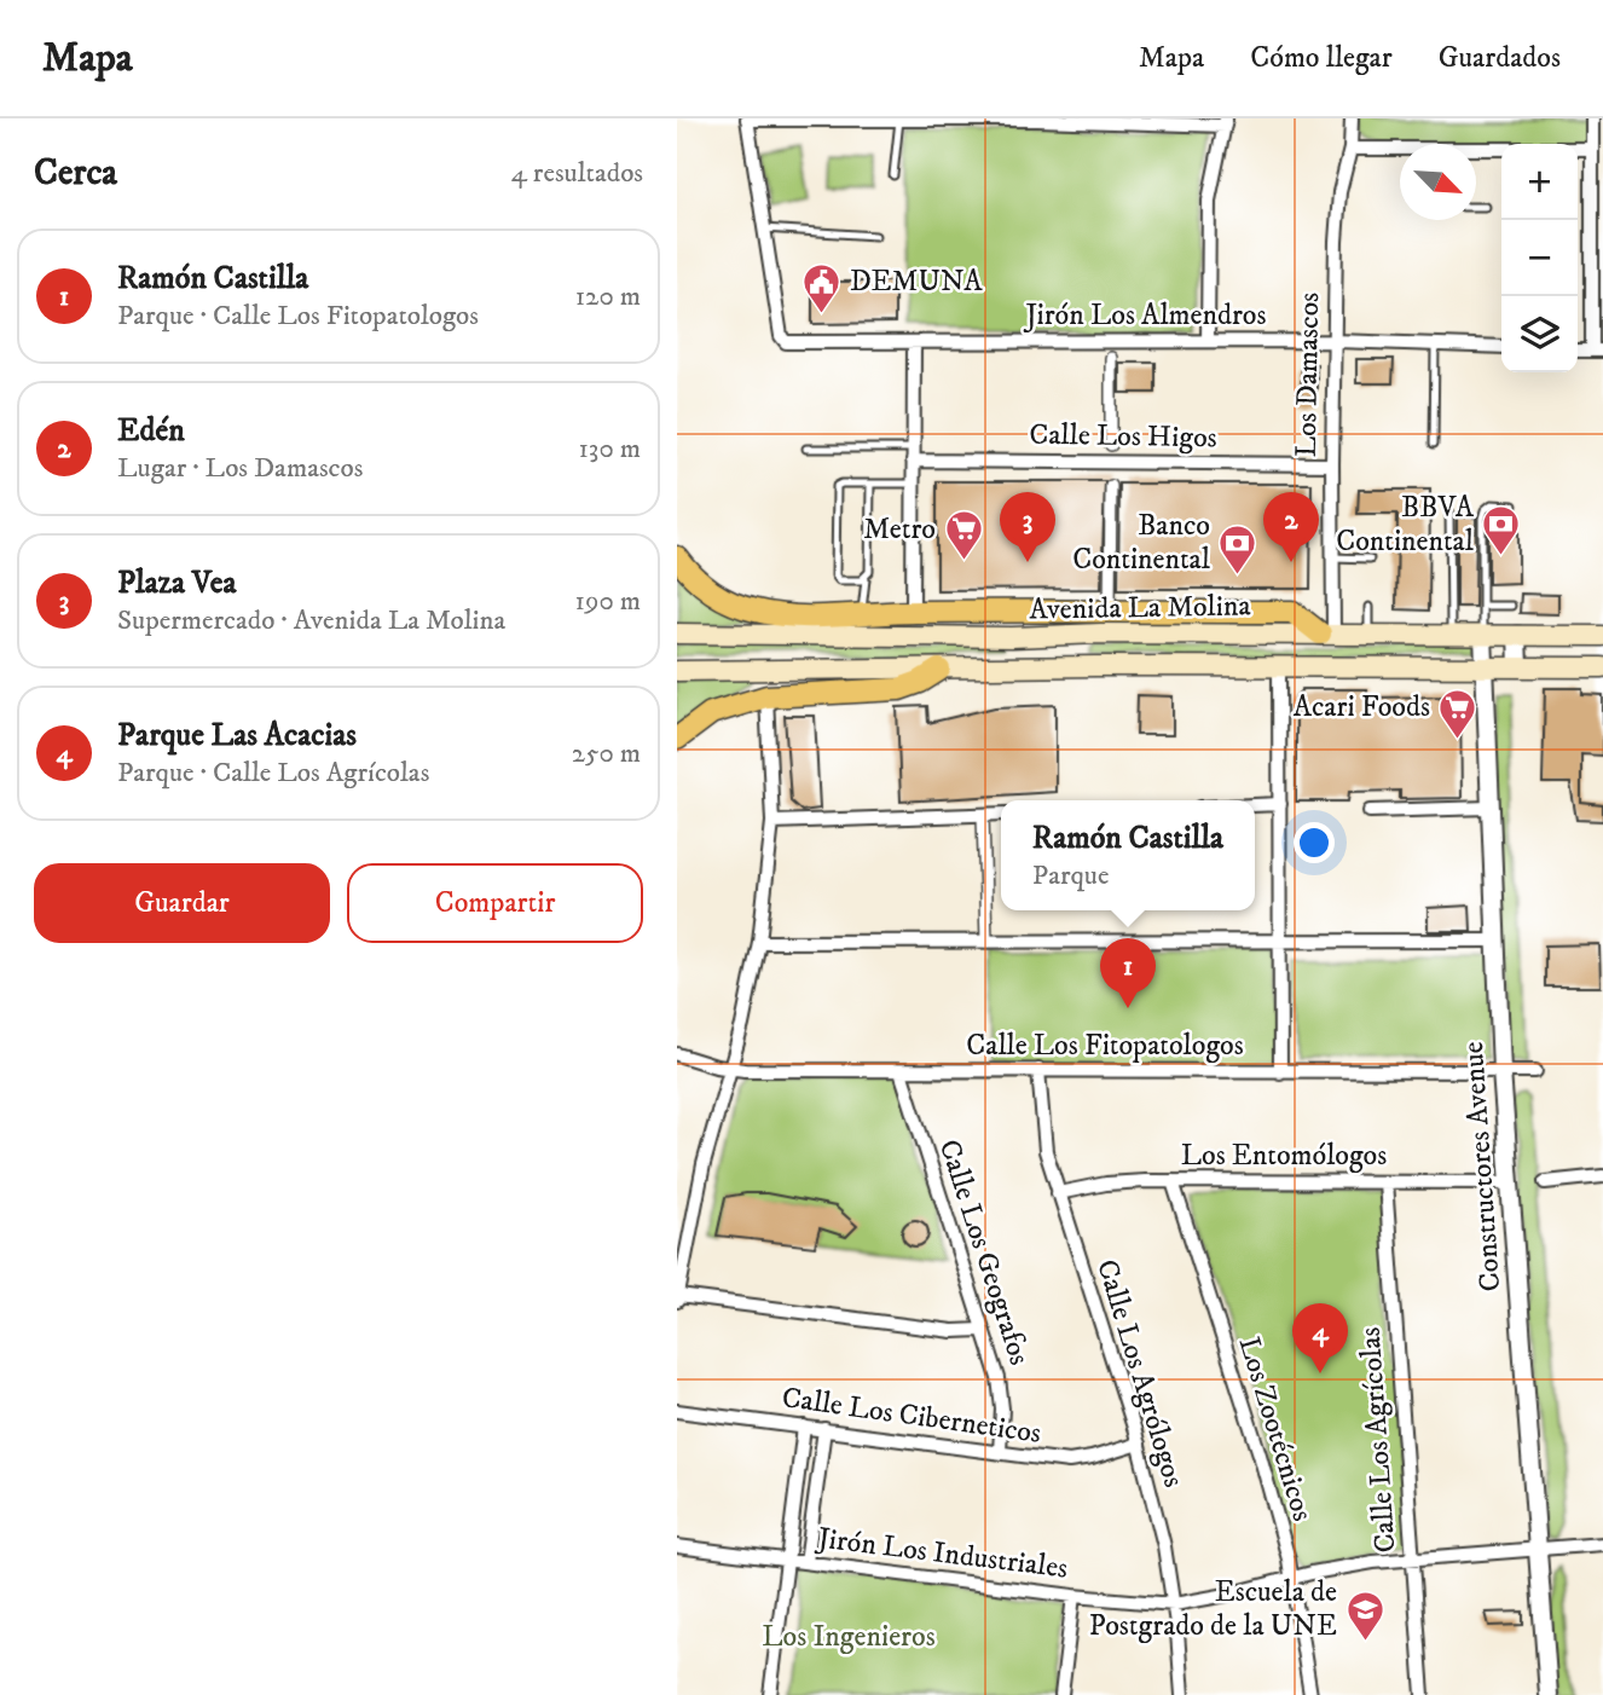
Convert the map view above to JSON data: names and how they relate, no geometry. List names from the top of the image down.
{
  "streets": {
    "main road": ["Avenida La Molina"],
    "street": [
      "Jirón Los Almendros",
      "Los Damascos",
      "Calle Los Higos",
      "Calle Los Fitopatologos",
      "Los Entomólogos",
      "Constructores Avenue",
      "Calle Los Geografos",
      "Calle Los Agrólogos",
      "Calle Los Ciberneticos",
      "Los Zootécnicos",
      "Calle Los Agrícolas",
      "Jirón Los Industriales"
    ]
  },
  "crossings": [
    ["Jirón Los Almendros", "Los Damascos"],
    ["Los Damascos", "Calle Los Higos"],
    ["Los Damascos", "Avenida La Molina"],
    ["Avenida La Molina", "Constructores Avenue"],
    ["Calle Los Fitopatologos", "Constructores Avenue"],
    ["Calle Los Fitopatologos", "Calle Los Geografos"],
    ["Calle Los Fitopatologos", "Calle Los Agrólogos"],
    ["Los Entomólogos", "Constructores Avenue"],
    ["Los Entomólogos", "Calle Los Agrólogos"],
    ["Los Entomólogos", "Los Zootécnicos"],
    ["Los Entomólogos", "Calle Los Agrícolas"],
    ["Constructores Avenue", "Jirón Los Industriales"],
    ["Calle Los Geografos", "Calle Los Ciberneticos"],
    ["Calle Los Agrólogos", "Calle Los Ciberneticos"],
    ["Calle Los Agrólogos", "Jirón Los Industriales"],
    ["Los Zootécnicos", "Jirón Los Industriales"],
    ["Calle Los Agrícolas", "Jirón Los Industriales"]
  ],
  "parks": ["Los Ingenieros"],
  "places": {
    "public building": ["DEMUNA"],
    "bank": ["BBVA Continental", "Banco Continental"],
    "supermarket": ["Metro", "Acari Foods"],
    "school or university": ["Escuela de Postgrado de la UNE"]
  },
  "north": "bottom right",
  "page": {
    "header": "Mapa",
    "nav": ["Mapa", "Cómo llegar", "Guardados"],
    "heading": ["Cerca", "4 resultados"],
    "map_buttons": ["+", "−"],
    "list": [
      {
        "mark": "1",
        "name": "Ramón Castilla",
        "note": "Parque · Calle Los Fitopatologos",
        "value": "120 m"
      },
      {
        "mark": "2",
        "name": "Edén",
        "note": "Lugar · Los Damascos",
        "value": "130 m"
      },
      {
        "mark": "3",
        "name": "Plaza Vea",
        "note": "Supermercado · Avenida La Molina",
        "value": "190 m"
      },
      {
        "mark": "4",
        "name": "Parque Las Acacias",
        "note": "Parque · Calle Los Agrícolas",
        "value": "250 m"
      }
    ],
    "pins": [
      "2",
      "3",
      "1",
      "4"
    ],
    "popup": ["Ramón Castilla", "Parque"],
    "buttons": ["Guardar", "Compartir"]
  }
}
